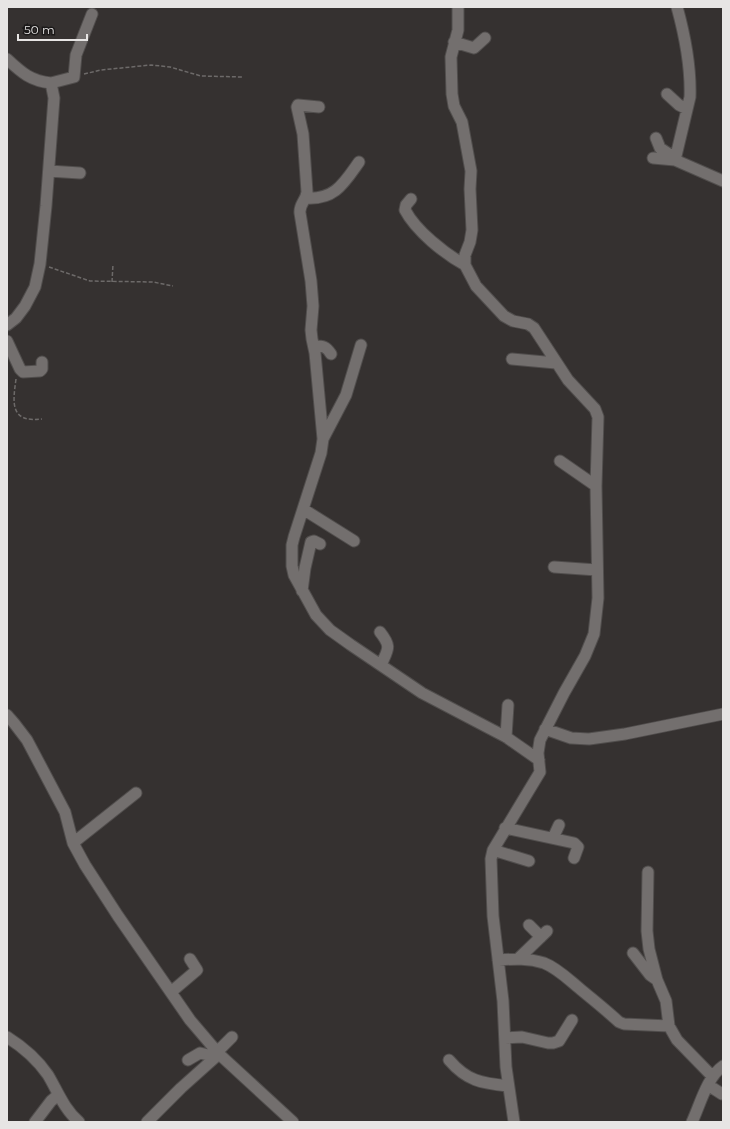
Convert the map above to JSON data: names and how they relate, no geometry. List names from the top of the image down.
{
  "scale_bar": "50 m"
}
